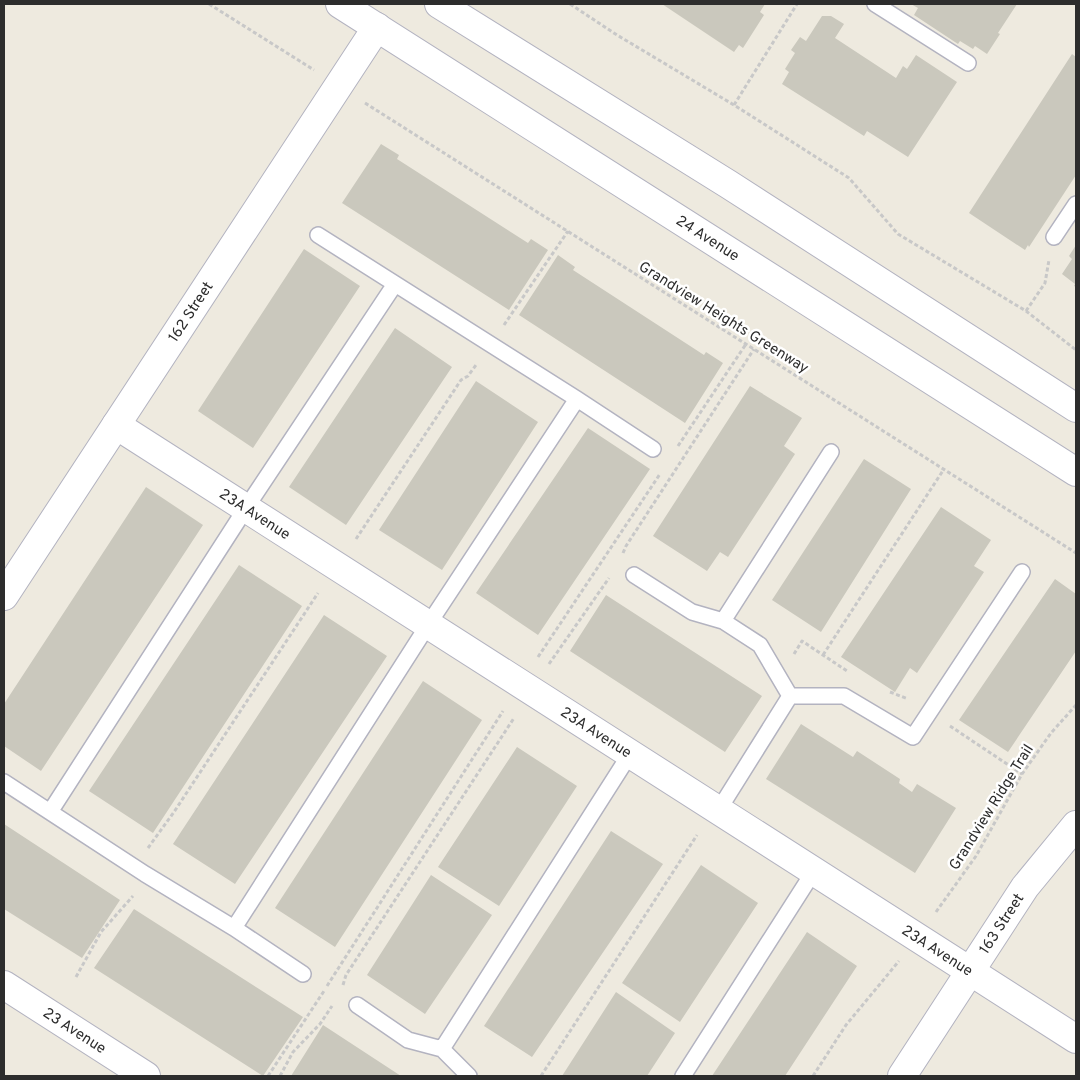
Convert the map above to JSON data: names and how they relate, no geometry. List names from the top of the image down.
{
  "streets": {
    "street": [
      "24 Avenue",
      "162 Street",
      "23A Avenue",
      "163 Street",
      "23 Avenue"
    ],
    "path": ["Grandview Heights Greenway", "Grandview Ridge Trail"]
  },
  "crossings": [
    ["24 Avenue", "162 Street"],
    ["162 Street", "23A Avenue"],
    ["23A Avenue", "163 Street"]
  ]
}
